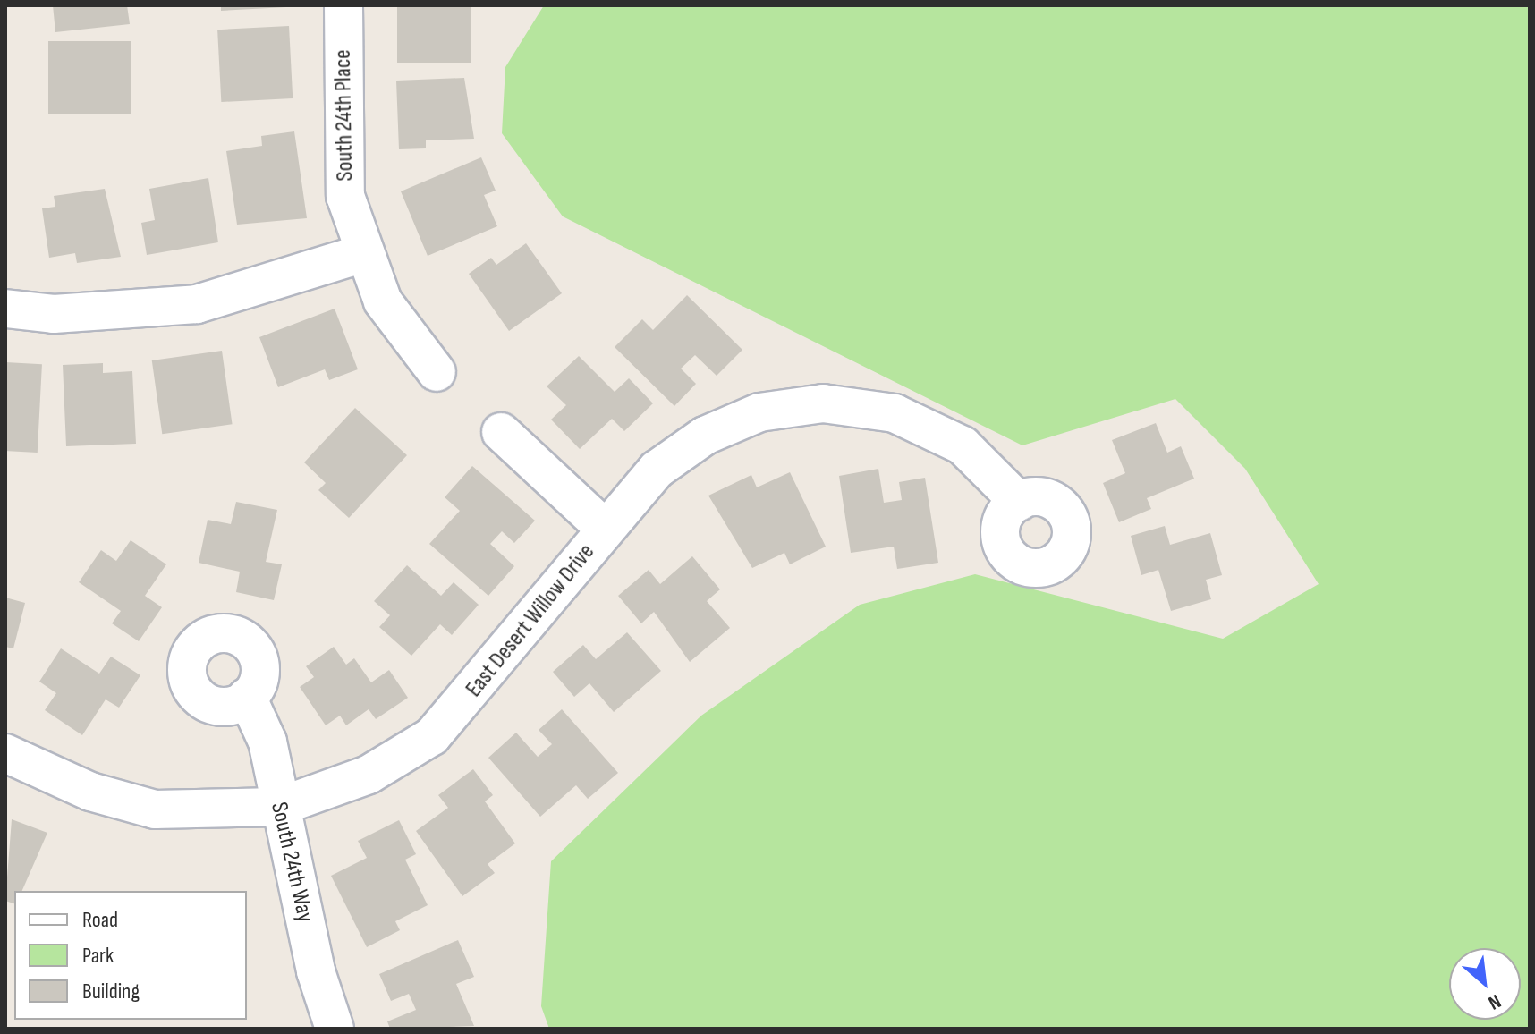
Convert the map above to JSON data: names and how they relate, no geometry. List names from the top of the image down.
{
  "streets": {
    "street": ["South 24th Place", "East Desert Willow Drive", "South 24th Way"]
  },
  "crossings": [
    ["East Desert Willow Drive", "South 24th Way"]
  ],
  "legend": ["Road", "Park", "Building"],
  "north": "bottom right"
}
